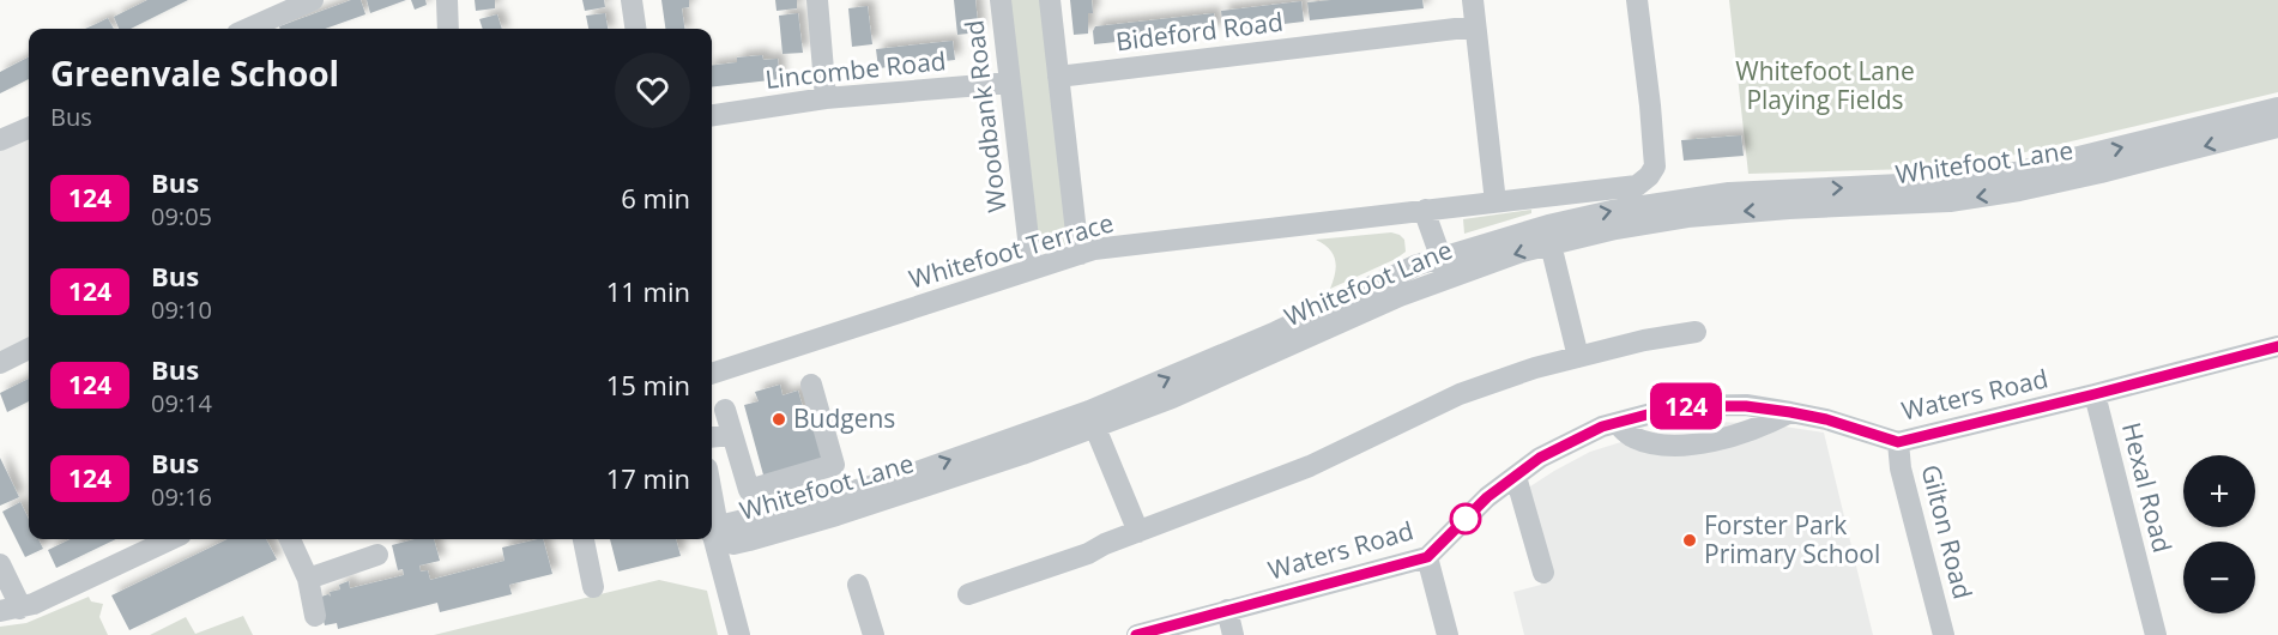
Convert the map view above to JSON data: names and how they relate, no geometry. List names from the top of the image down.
{
  "streets": {
    "street": [
      "Bideford Road",
      "Lincombe Road",
      "Woodbank Road",
      "Whitefoot Lane",
      "Whitefoot Terrace",
      "Waters Road",
      "Hexal Road",
      "Gilton Road"
    ]
  },
  "crossings": [
    ["Lincombe Road", "Woodbank Road"],
    ["Woodbank Road", "Whitefoot Terrace"],
    ["Waters Road", "Hexal Road"],
    ["Waters Road", "Gilton Road"]
  ],
  "parks": ["Whitefoot Lane Playing Fields"],
  "places": ["Budgens", "Forster Park Primary School"],
  "lines": ["bus line 124"],
  "page": {
    "on_map": "124",
    "heading": ["Greenvale School", "Bus"],
    "list": [
      {
        "mark": "124",
        "name": "Bus",
        "note": "09:05",
        "value": "6 min"
      },
      {
        "mark": "124",
        "name": "Bus",
        "note": "09:10",
        "value": "11 min"
      },
      {
        "mark": "124",
        "name": "Bus",
        "note": "09:14",
        "value": "15 min"
      },
      {
        "mark": "124",
        "name": "Bus",
        "note": "09:16",
        "value": "17 min"
      }
    ],
    "map_buttons": ["+", "−"]
  }
}
